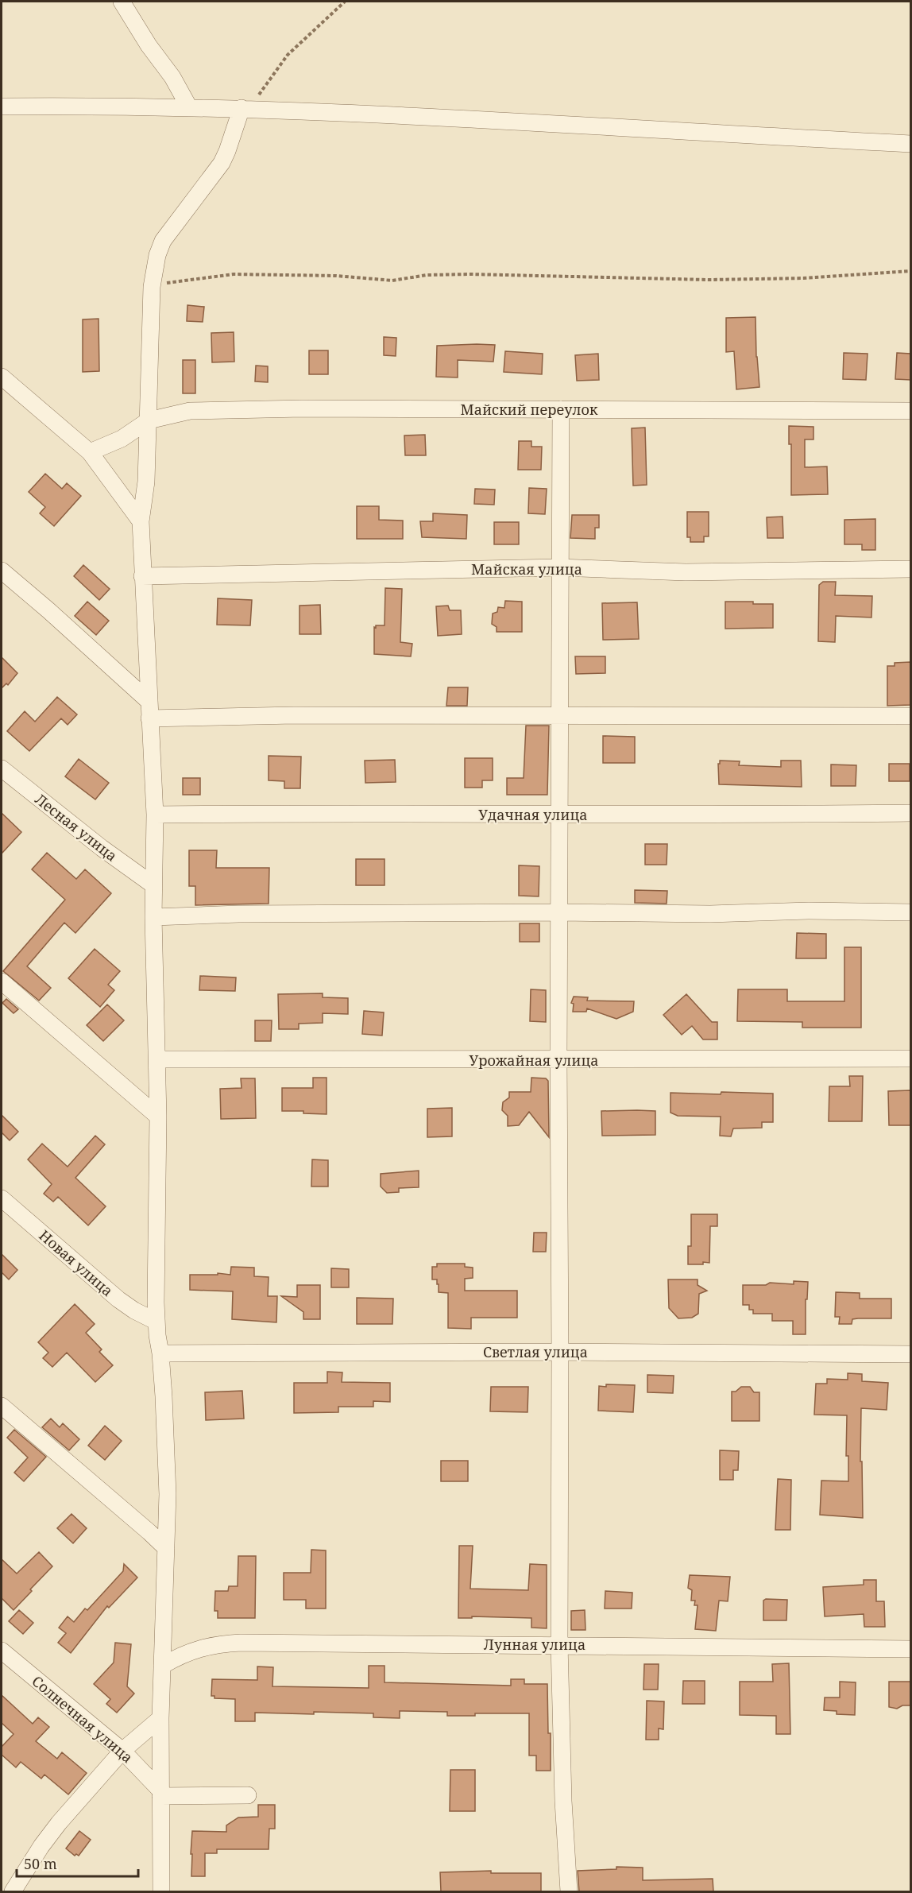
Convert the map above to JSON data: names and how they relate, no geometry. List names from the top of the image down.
{
  "streets": {
    "street": [
      "Майский переулок",
      "Майская улица",
      "Удачная улица",
      "Лесная улица",
      "Урожайная улица",
      "Новая улица",
      "Светлая улица",
      "Лунная улица",
      "Солнечная улица"
    ]
  },
  "scale_bar": "50 m"
}
